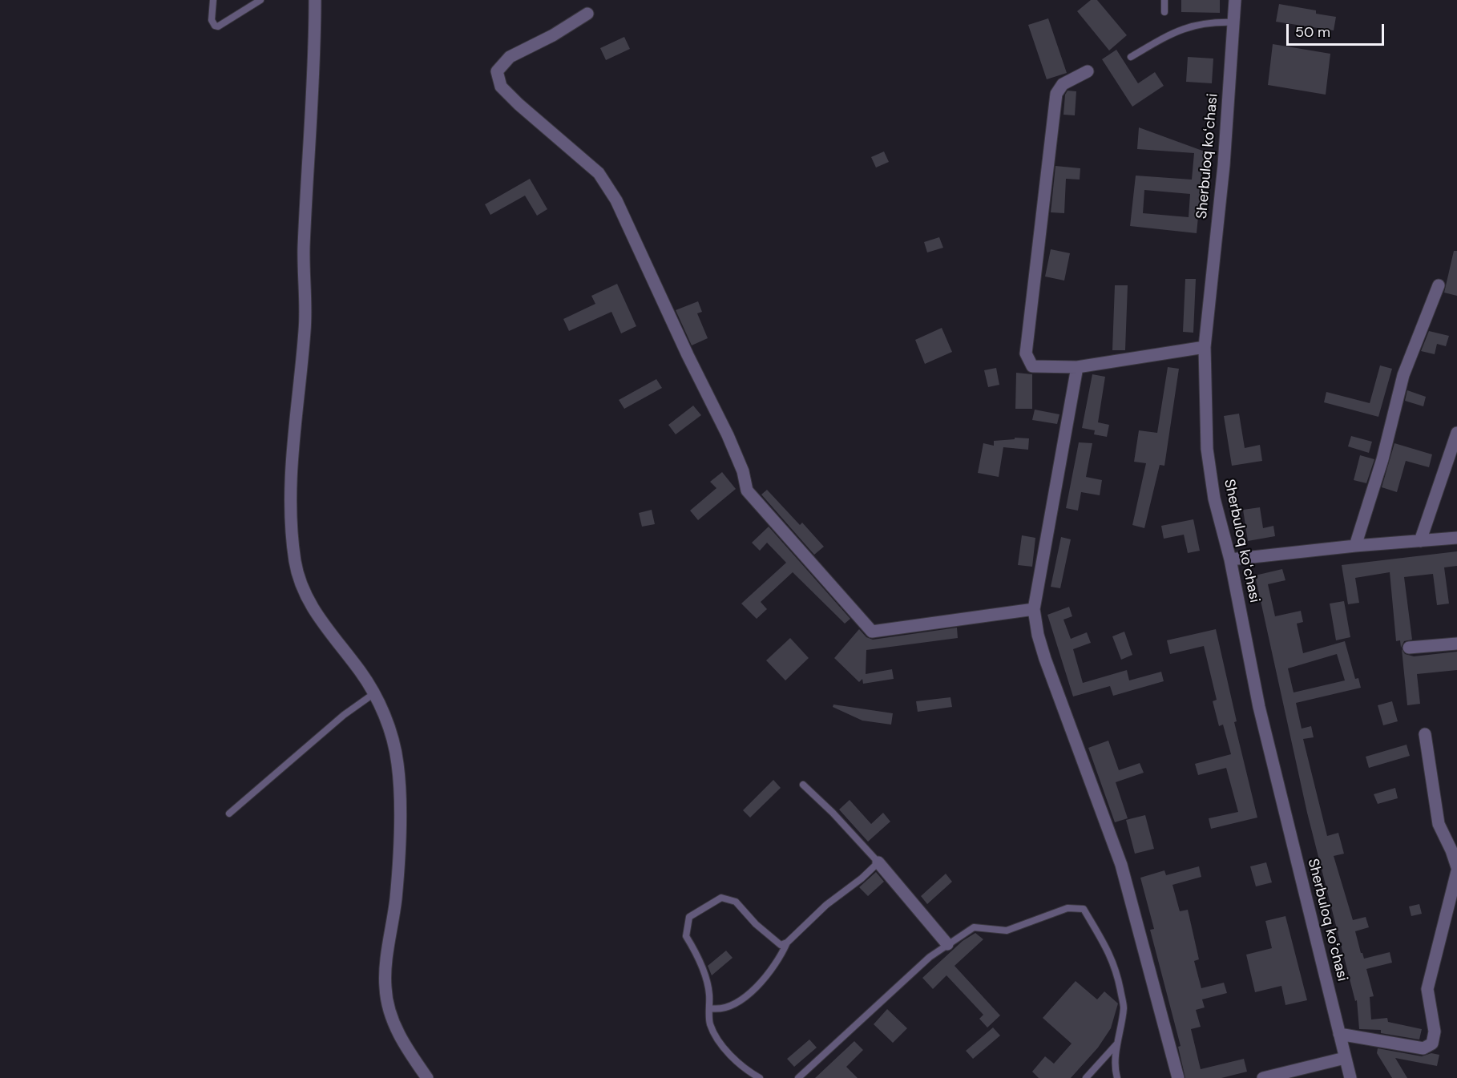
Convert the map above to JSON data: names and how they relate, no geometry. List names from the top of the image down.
{
  "streets": {
    "street": ["Sherbuloq koʻchasi"]
  },
  "scale_bar": "50 m"
}
